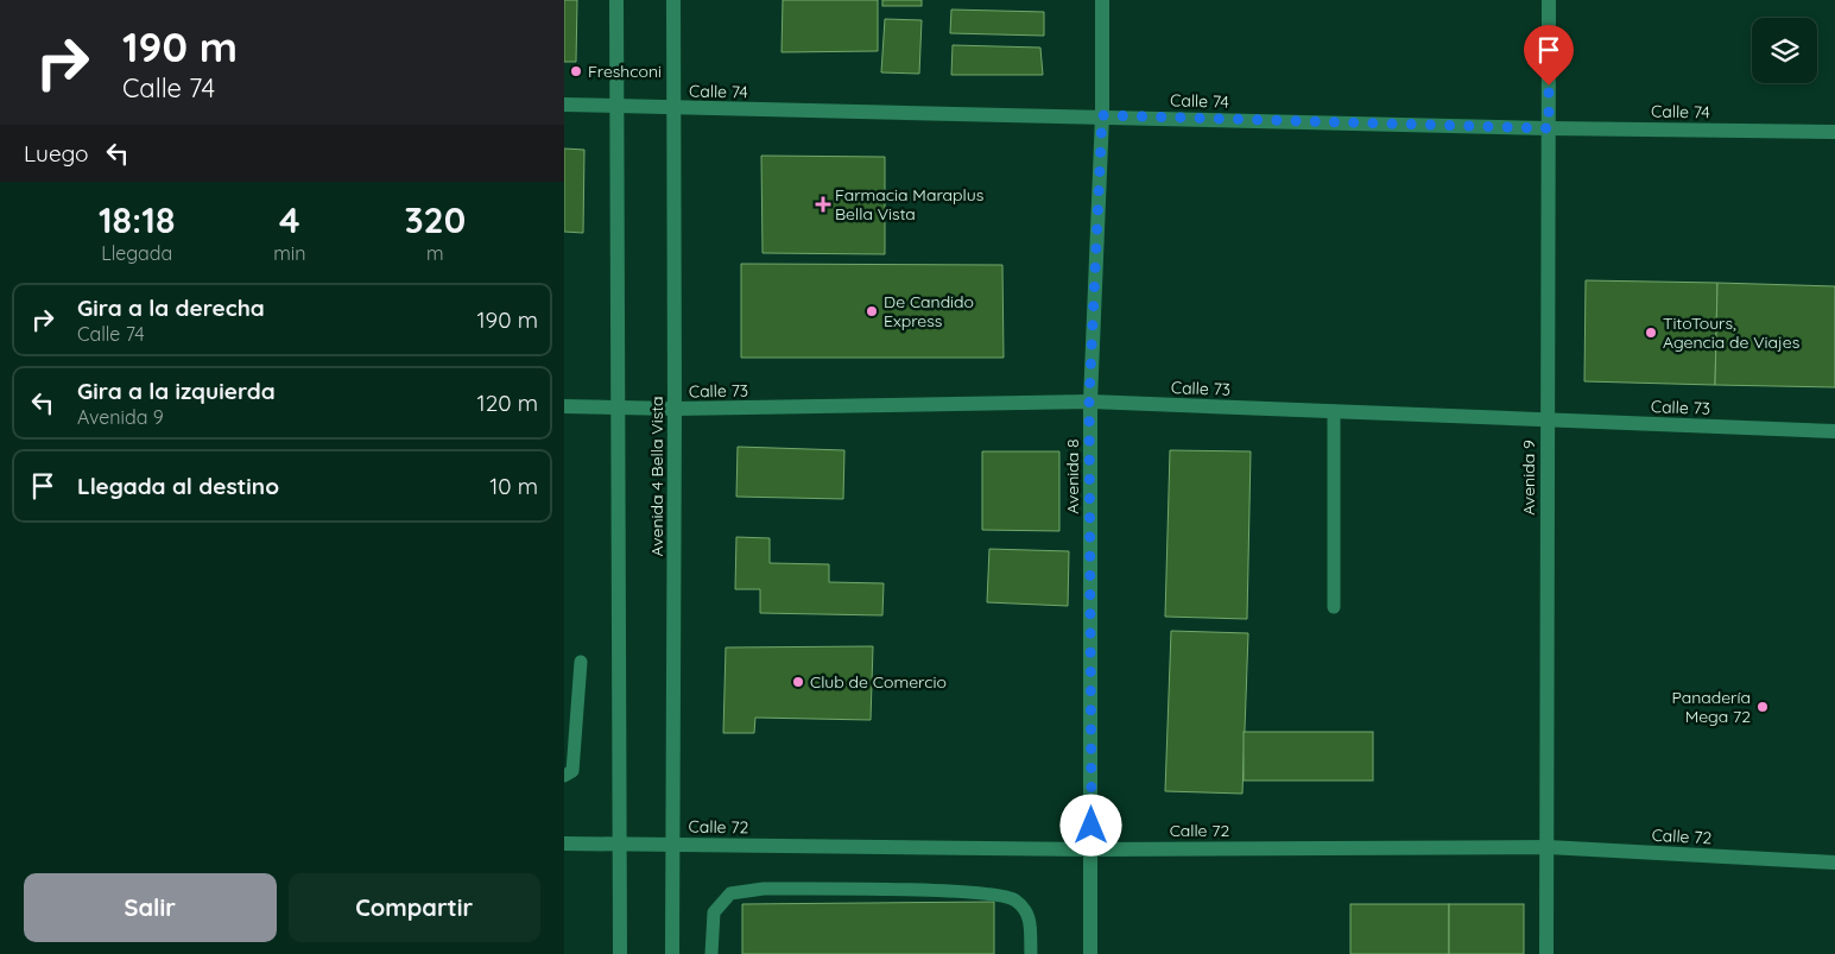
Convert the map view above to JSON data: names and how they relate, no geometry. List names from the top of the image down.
{
  "streets": {
    "street": [
      "Calle 74",
      "Calle 73",
      "Avenida 4 Bella Vista",
      "Avenida 8",
      "Avenida 9",
      "Calle 72"
    ]
  },
  "crossings": [
    ["Calle 74", "Avenida 4 Bella Vista"],
    ["Calle 74", "Avenida 8"],
    ["Calle 74", "Avenida 9"],
    ["Calle 73", "Avenida 4 Bella Vista"],
    ["Calle 73", "Avenida 8"],
    ["Calle 73", "Avenida 9"],
    ["Avenida 4 Bella Vista", "Calle 72"],
    ["Avenida 8", "Calle 72"],
    ["Avenida 9", "Calle 72"]
  ],
  "places": {
    "other": [
      "Freshconi",
      "De Candido Express",
      "TitoTours, Agencia de Viajes",
      "Club de Comercio",
      "Panadería Mega 72"
    ],
    "health": ["Farmacia Maraplus Bella Vista"]
  },
  "page": {
    "turn": ["190 m", "Calle 74"],
    "then": "Luego",
    "eta": [
      "18:18",
      "Llegada",
      "4",
      "min",
      "320",
      "m"
    ],
    "list": [
      {
        "name": "Gira a la derecha",
        "note": "Calle 74",
        "value": "190 m"
      },
      {
        "name": "Gira a la izquierda",
        "note": "Avenida 9",
        "value": "120 m"
      },
      {
        "name": "Llegada al destino",
        "value": "10 m"
      }
    ],
    "buttons": ["Salir", "Compartir"]
  }
}
